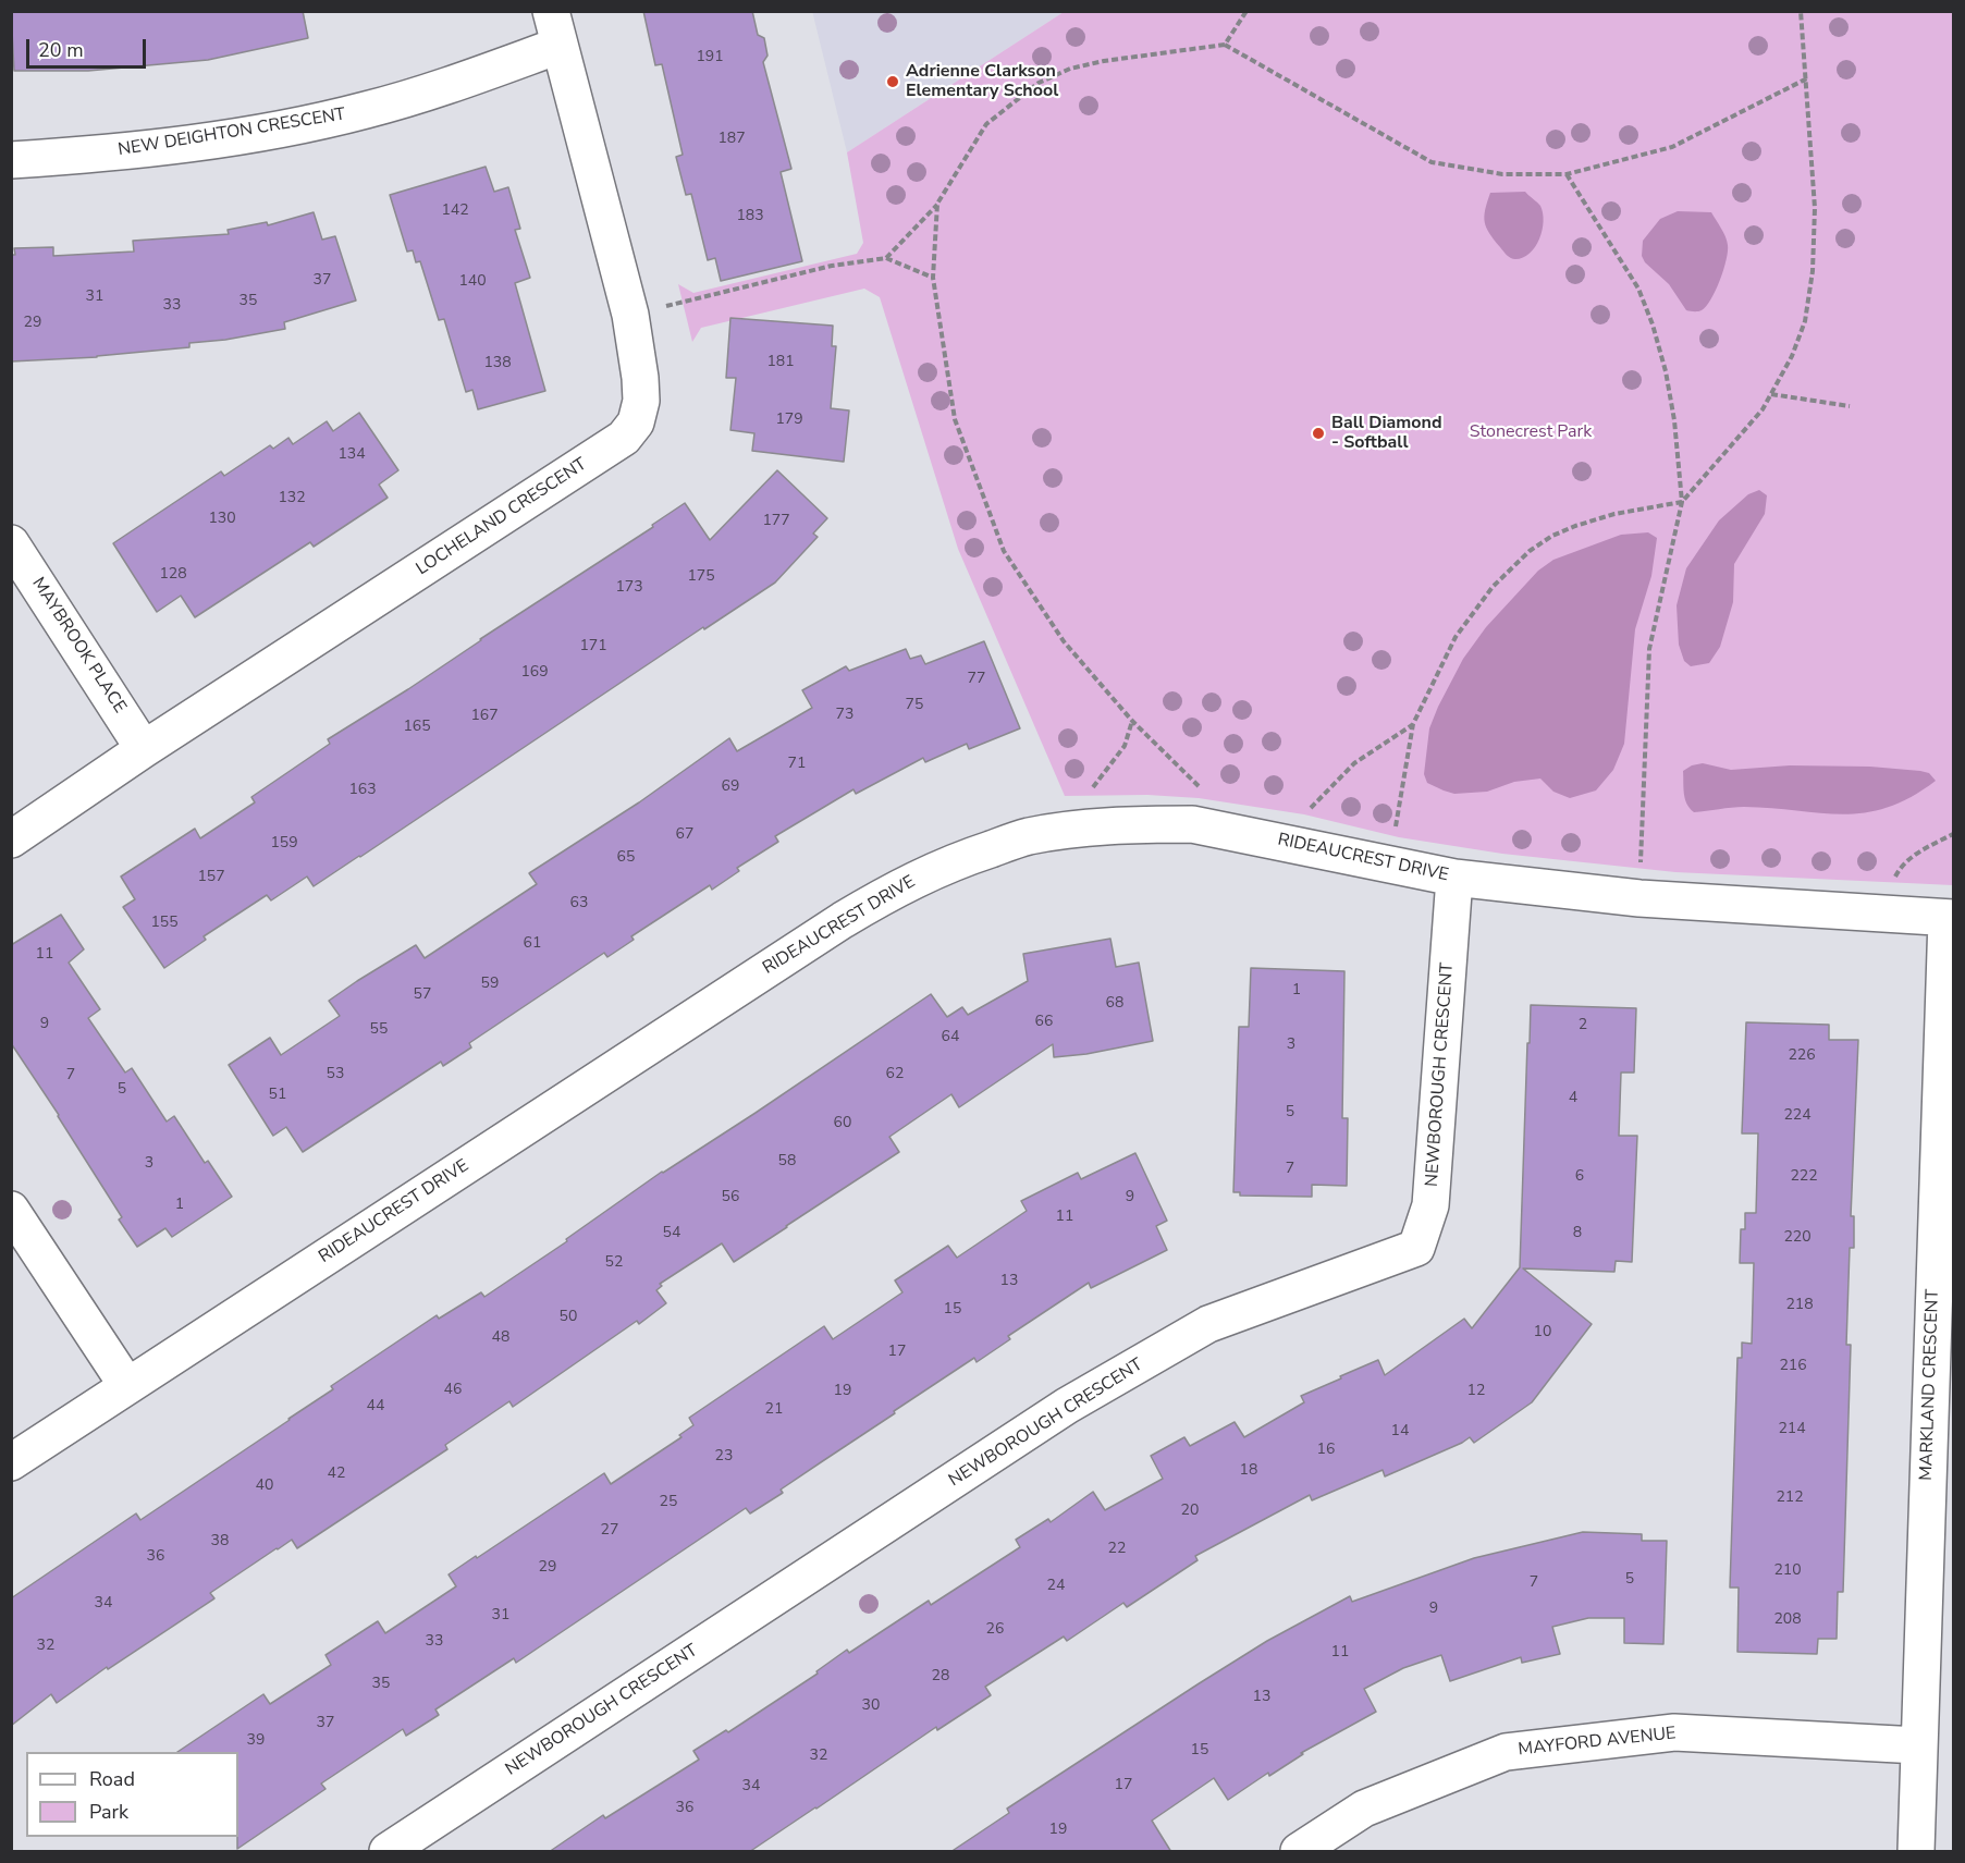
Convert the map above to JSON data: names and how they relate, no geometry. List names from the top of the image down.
{
  "streets": {
    "street": [
      "NEW DEIGHTON CRESCENT",
      "LOCHELAND CRESCENT",
      "MAYBROOK PLACE",
      "RIDEAUCREST DRIVE",
      "NEWBOROUGH CRESCENT",
      "MARKLAND CRESCENT",
      "MAYFORD AVENUE"
    ]
  },
  "crossings": [
    ["NEW DEIGHTON CRESCENT", "LOCHELAND CRESCENT"],
    ["LOCHELAND CRESCENT", "MAYBROOK PLACE"],
    ["RIDEAUCREST DRIVE", "NEWBOROUGH CRESCENT"],
    ["RIDEAUCREST DRIVE", "MARKLAND CRESCENT"],
    ["MARKLAND CRESCENT", "MAYFORD AVENUE"]
  ],
  "parks": ["Stonecrest Park"],
  "places": ["Adrienne Clarkson Elementary School", "Ball Diamond - Softball"],
  "house_numbers": [
    "191",
    "187",
    "142",
    "183",
    "37",
    "140",
    "31",
    "35",
    "33",
    "29",
    "181",
    "138",
    "179",
    "134",
    "132",
    "130",
    "177",
    "128",
    "175",
    "173",
    "171",
    "169",
    "77",
    "75",
    "73",
    "167",
    "165",
    "71",
    "69",
    "163",
    "67",
    "159",
    "65",
    "157",
    "63",
    "155",
    "61",
    "11",
    "59",
    "1",
    "57",
    "68",
    "66",
    "9",
    "2",
    "55",
    "64",
    "3",
    "226",
    "53",
    "62",
    "7",
    "5",
    "51",
    "4",
    "5",
    "224",
    "60",
    "58",
    "3",
    "7",
    "6",
    "222",
    "56",
    "9",
    "1",
    "11",
    "54",
    "8",
    "220",
    "52",
    "13",
    "218",
    "15",
    "50",
    "10",
    "48",
    "17",
    "216",
    "46",
    "19",
    "12",
    "44",
    "21",
    "214",
    "14",
    "16",
    "23",
    "18",
    "42",
    "40",
    "212",
    "25",
    "20",
    "27",
    "38",
    "22",
    "36",
    "29",
    "210",
    "5",
    "7",
    "24",
    "34",
    "9",
    "31",
    "208",
    "26",
    "33",
    "32",
    "11",
    "28",
    "35",
    "13",
    "30",
    "37",
    "39",
    "15",
    "32",
    "17",
    "34",
    "36",
    "19"
  ],
  "legend": ["Road", "Park"],
  "scale_bar": "20 m"
}
